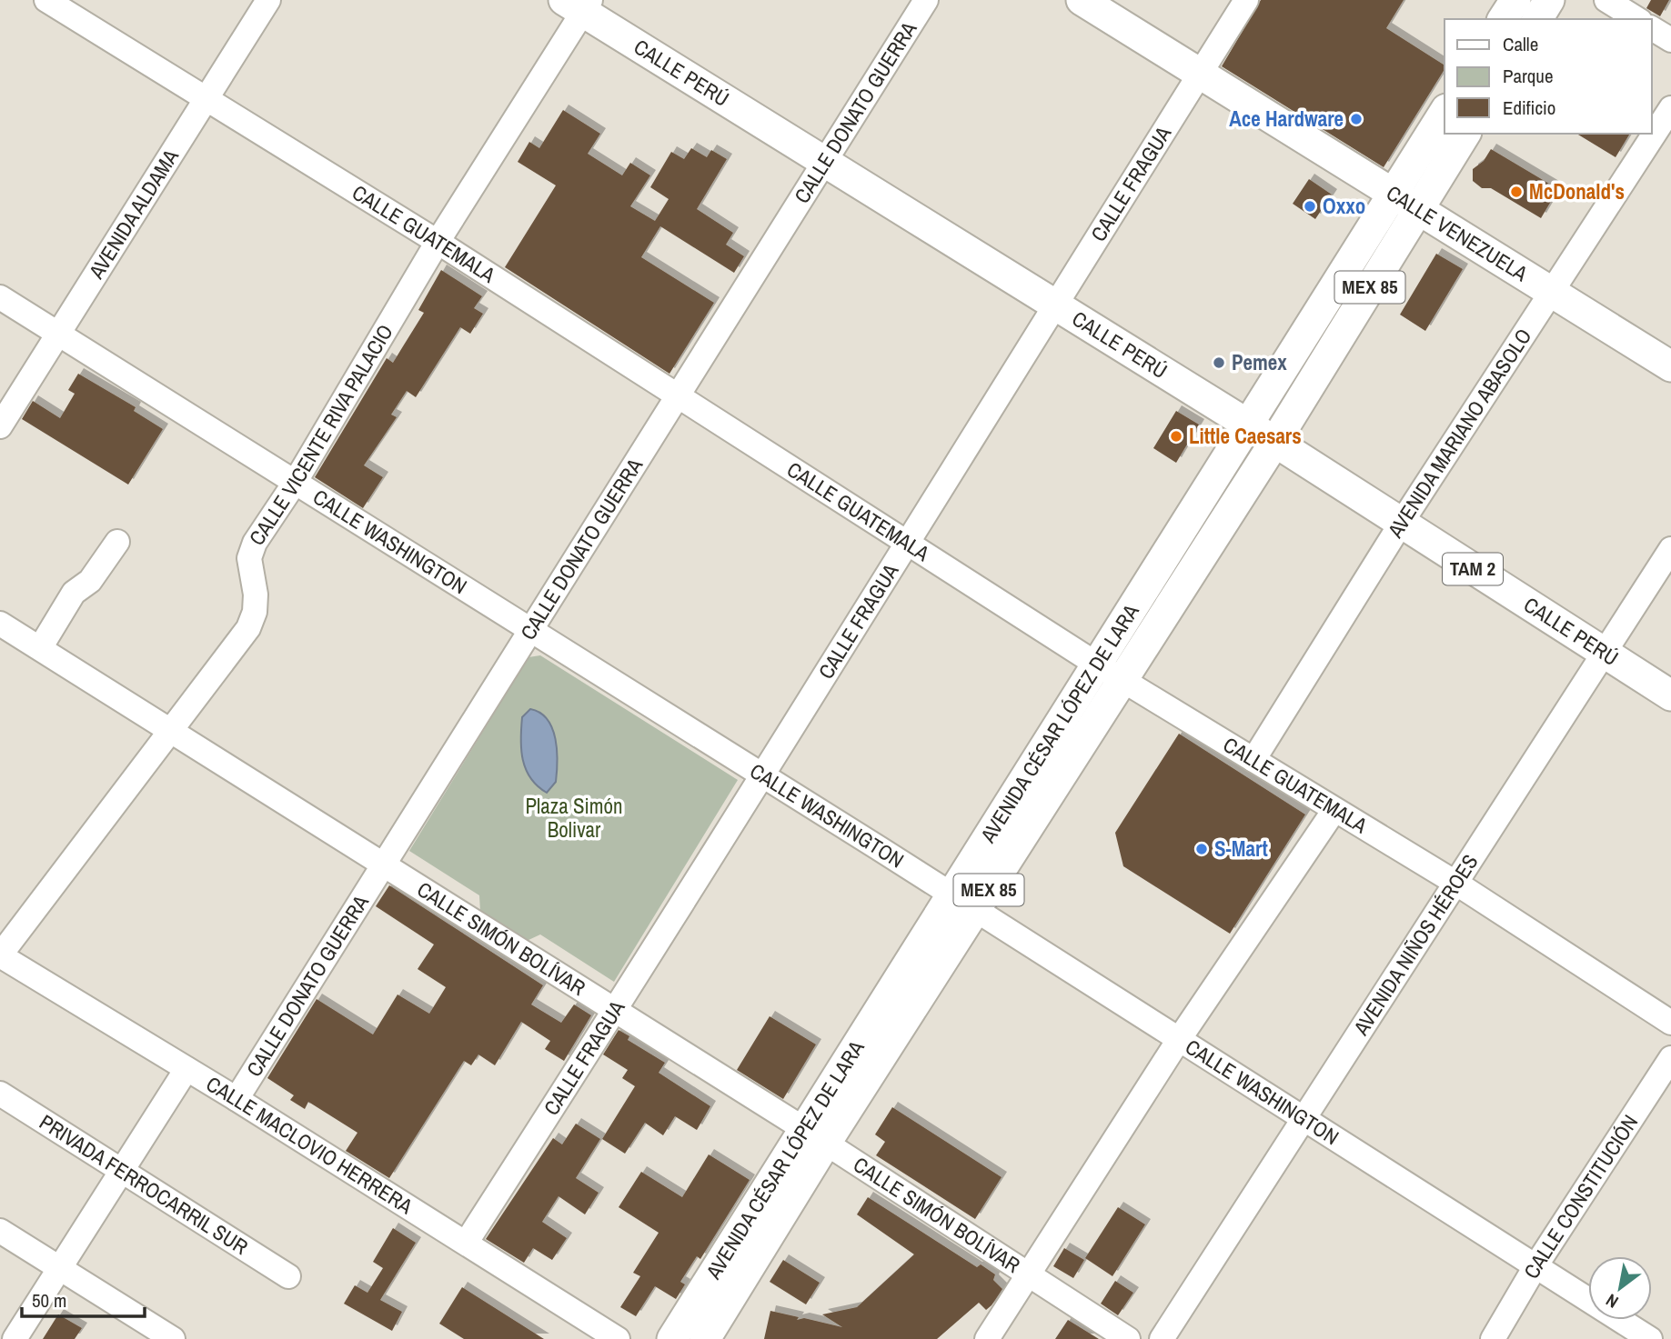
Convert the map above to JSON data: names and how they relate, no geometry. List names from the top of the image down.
{
  "streets": {
    "main road": [
      "CALLE PERÚ",
      "CALLE VENEZUELA",
      "MEX 85",
      "TAM 2",
      "AVENIDA CÉSAR LÓPEZ DE LARA"
    ],
    "street": [
      "CALLE DONATO GUERRA",
      "CALLE FRAGUA",
      "AVENIDA ALDAMA",
      "CALLE GUATEMALA",
      "AVENIDA MARIANO ABASOLO",
      "CALLE VICENTE RIVA PALACIO",
      "CALLE WASHINGTON",
      "CALLE SIMÓN BOLÍVAR",
      "AVENIDA NIÑOS HÉROES",
      "CALLE MACLOVIO HERRERA",
      "PRIVADA FERROCARRIL SUR",
      "CALLE CONSTITUCIÓN"
    ]
  },
  "crossings": [
    ["CALLE PERÚ", "CALLE DONATO GUERRA"],
    ["CALLE PERÚ", "CALLE FRAGUA"],
    ["CALLE PERÚ", "AVENIDA MARIANO ABASOLO"],
    ["CALLE PERÚ", "CALLE VICENTE RIVA PALACIO"],
    ["CALLE PERÚ", "AVENIDA CÉSAR LÓPEZ DE LARA"],
    ["CALLE PERÚ", "AVENIDA NIÑOS HÉROES"],
    ["CALLE DONATO GUERRA", "CALLE GUATEMALA"],
    ["CALLE DONATO GUERRA", "CALLE WASHINGTON"],
    ["CALLE DONATO GUERRA", "CALLE SIMÓN BOLÍVAR"],
    ["CALLE DONATO GUERRA", "CALLE MACLOVIO HERRERA"],
    ["CALLE FRAGUA", "CALLE GUATEMALA"],
    ["CALLE FRAGUA", "CALLE VENEZUELA"],
    ["CALLE FRAGUA", "CALLE WASHINGTON"],
    ["CALLE FRAGUA", "CALLE SIMÓN BOLÍVAR"],
    ["CALLE FRAGUA", "CALLE MACLOVIO HERRERA"],
    ["AVENIDA ALDAMA", "CALLE GUATEMALA"],
    ["AVENIDA ALDAMA", "CALLE WASHINGTON"],
    ["CALLE GUATEMALA", "AVENIDA MARIANO ABASOLO"],
    ["CALLE GUATEMALA", "CALLE VICENTE RIVA PALACIO"],
    ["CALLE GUATEMALA", "AVENIDA CÉSAR LÓPEZ DE LARA"],
    ["CALLE GUATEMALA", "AVENIDA NIÑOS HÉROES"],
    ["CALLE VENEZUELA", "AVENIDA MARIANO ABASOLO"],
    ["CALLE VENEZUELA", "AVENIDA CÉSAR LÓPEZ DE LARA"],
    ["CALLE VICENTE RIVA PALACIO", "CALLE WASHINGTON"],
    ["CALLE VICENTE RIVA PALACIO", "CALLE SIMÓN BOLÍVAR"],
    ["CALLE VICENTE RIVA PALACIO", "CALLE MACLOVIO HERRERA"],
    ["CALLE WASHINGTON", "AVENIDA CÉSAR LÓPEZ DE LARA"],
    ["CALLE WASHINGTON", "AVENIDA NIÑOS HÉROES"],
    ["CALLE WASHINGTON", "CALLE CONSTITUCIÓN"],
    ["AVENIDA CÉSAR LÓPEZ DE LARA", "CALLE SIMÓN BOLÍVAR"]
  ],
  "parks": ["Plaza Simón Bolivar"],
  "places": [
    "Ace Hardware",
    "McDonald's",
    "Oxxo",
    "Pemex",
    "Little Caesars",
    "S-Mart"
  ],
  "legend": ["Calle", "Parque", "Edificio"],
  "scale_bar": "50 m",
  "north": "bottom left"
}
